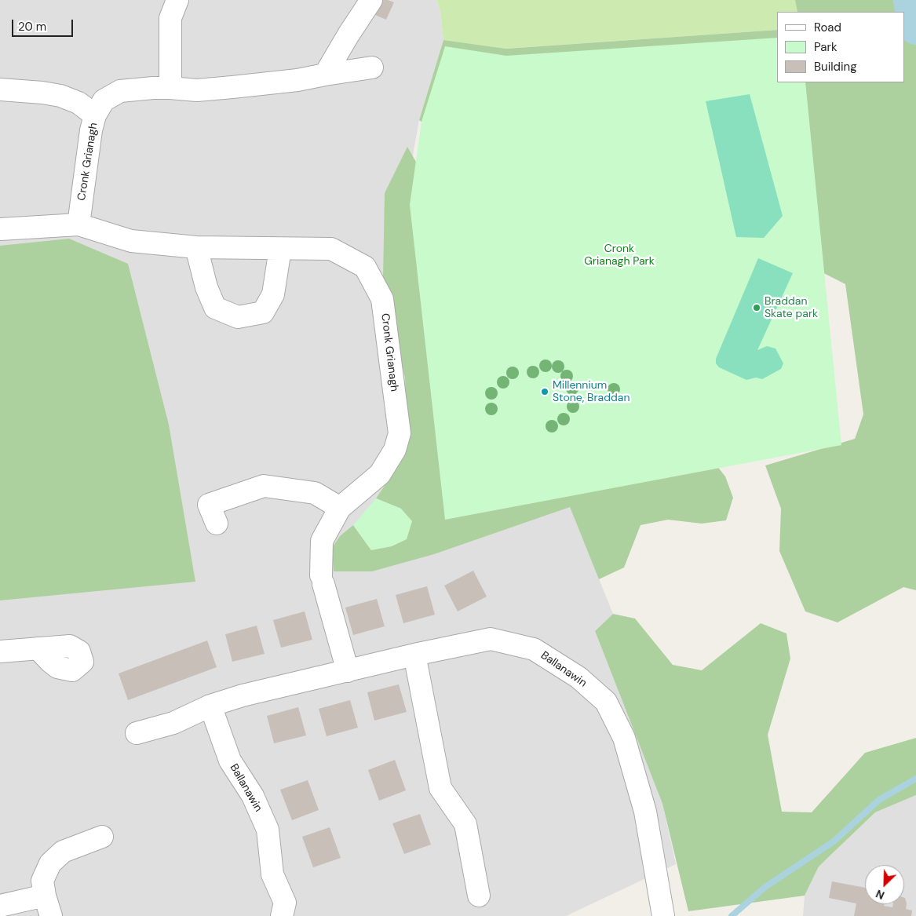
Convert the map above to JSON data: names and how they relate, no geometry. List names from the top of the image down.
{
  "streets": {
    "street": ["Cronk Grianagh", "Ballanawin"]
  },
  "crossings": [
    ["Cronk Grianagh", "Ballanawin"]
  ],
  "parks": ["Cronk Grianagh Park"],
  "places": ["Braddan Skate park", "Millennium Stone, Braddan"],
  "legend": ["Road", "Park", "Building"],
  "scale_bar": "20 m",
  "north": "bottom left"
}
